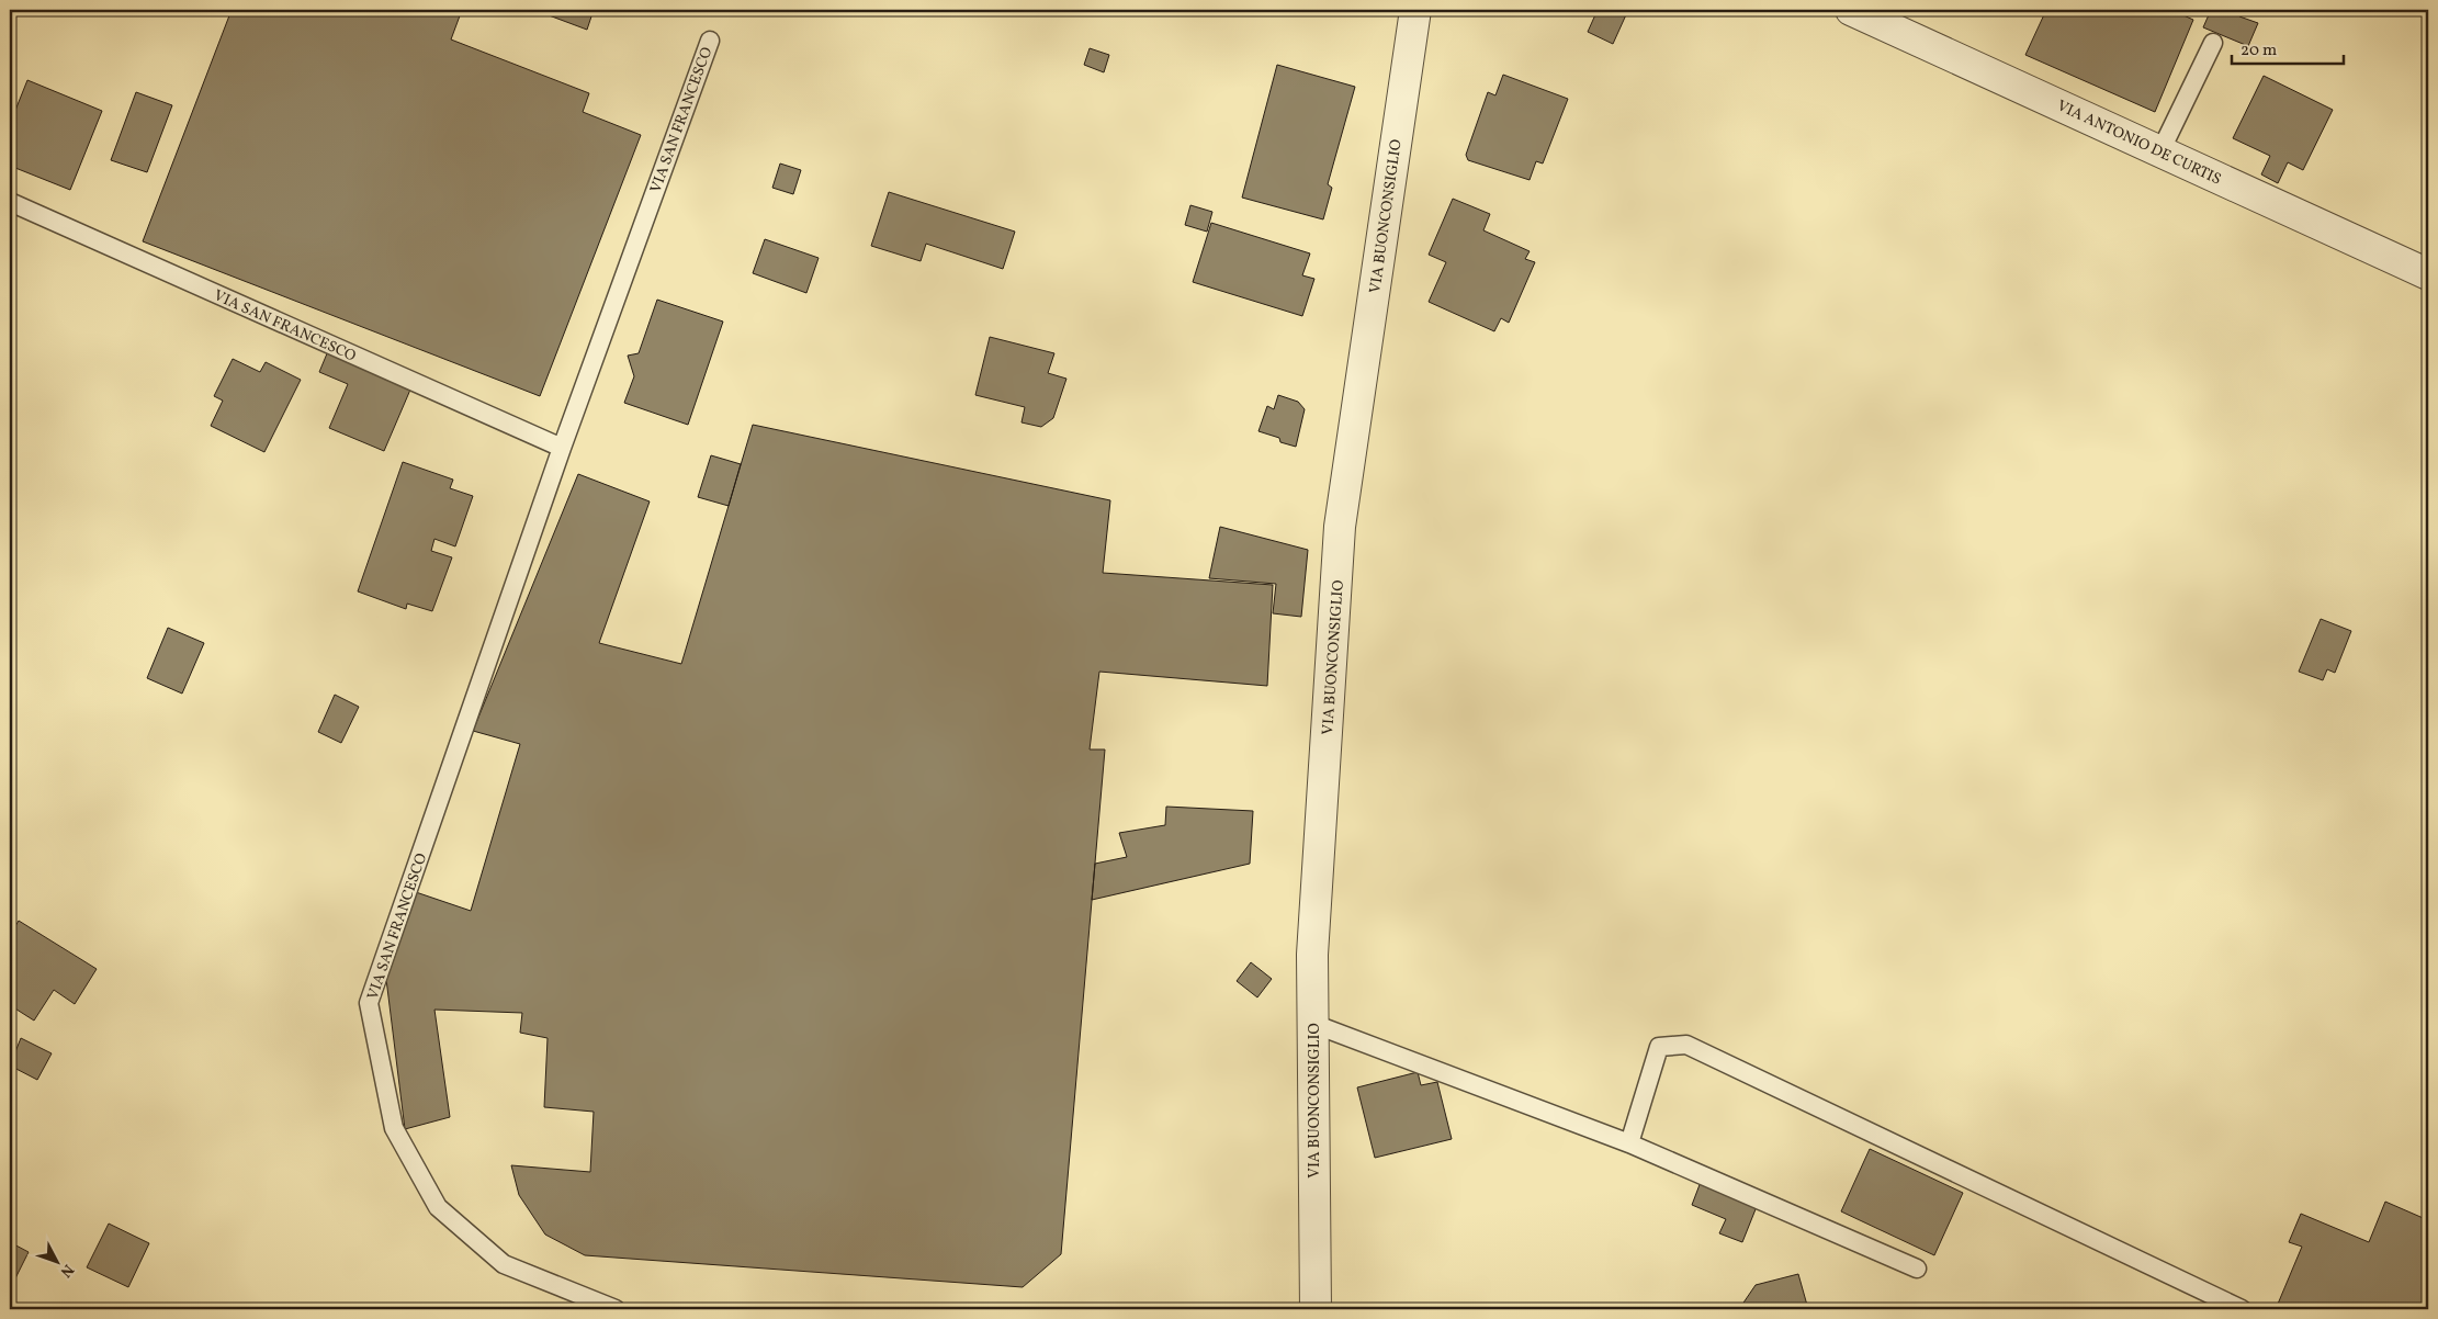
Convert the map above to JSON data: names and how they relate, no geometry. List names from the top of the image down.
{
  "streets": {
    "street": ["VIA ANTONIO DE CURTIS", "VIA BUONCONSIGLIO"],
    "lane": ["VIA SAN FRANCESCO"]
  },
  "scale_bar": "20 m",
  "north": "bottom right"
}
